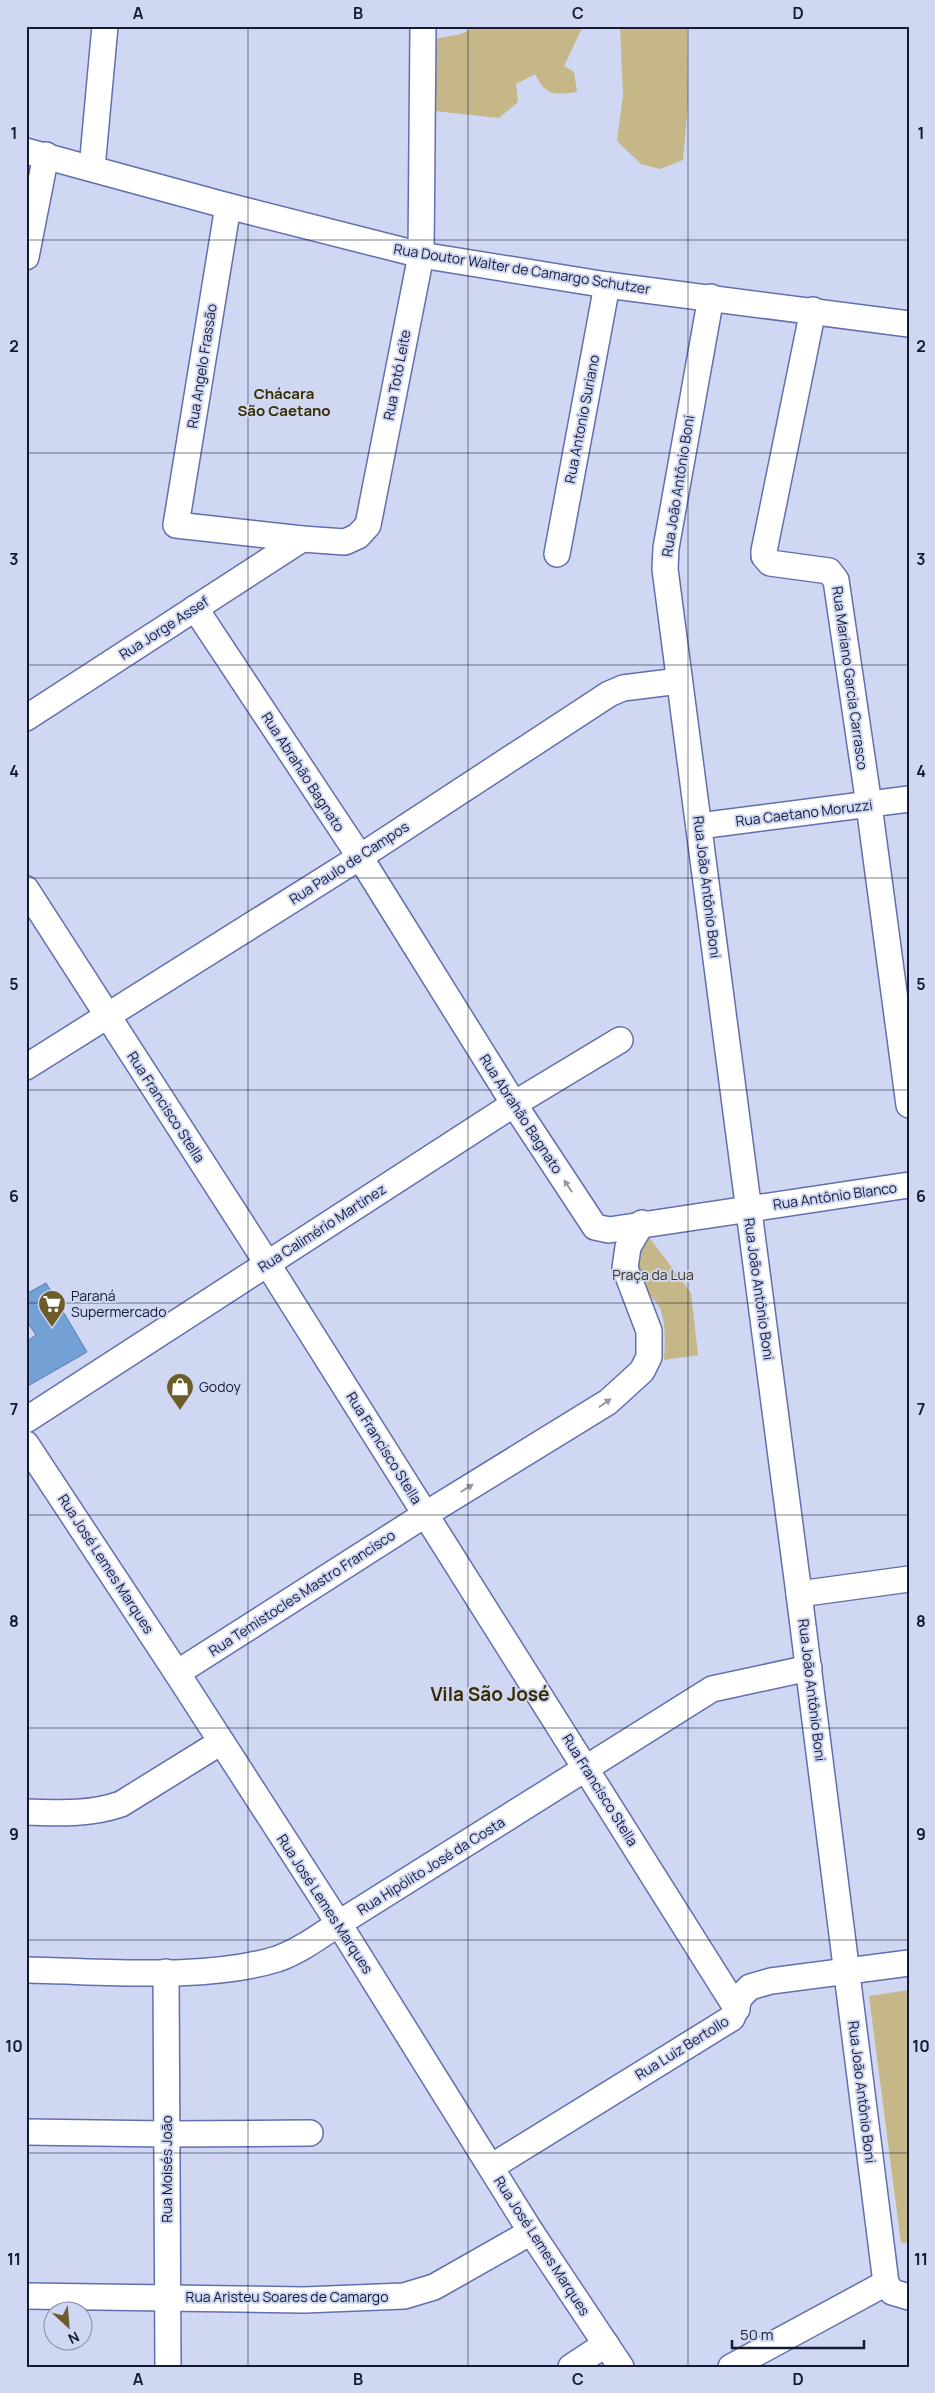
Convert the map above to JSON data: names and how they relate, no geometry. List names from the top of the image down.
{
  "streets": {
    "street": [
      "Rua Doutor Walter de Camargo Schutzer",
      "Rua Angelo Frassão",
      "Rua Totó Leite",
      "Rua Antonio Suriano",
      "Rua João Antônio Boni",
      "Rua Jorge Assef",
      "Rua Mariano Garcia Carrasco",
      "Rua Abrahão Bagnato",
      "Rua Caetano Moruzzi",
      "Rua Paulo de Campos",
      "Rua Francisco Stella",
      "Rua Antônio Blanco",
      "Rua Calimério Martinez",
      "Rua José Lemes Marques",
      "Rua Temistocles Mastro Francisco",
      "Rua Hipólito José da Costa",
      "Rua Luiz Bertollo",
      "Rua Moisés João",
      "Rua Aristeu Soares de Camargo"
    ]
  },
  "crossings": [
    ["Rua Doutor Walter de Camargo Schutzer", "Rua Angelo Frassão"],
    ["Rua Doutor Walter de Camargo Schutzer", "Rua Totó Leite"],
    ["Rua Doutor Walter de Camargo Schutzer", "Rua Antonio Suriano"],
    ["Rua Doutor Walter de Camargo Schutzer", "Rua João Antônio Boni"],
    ["Rua Doutor Walter de Camargo Schutzer", "Rua Mariano Garcia Carrasco"],
    ["Rua Angelo Frassão", "Rua Totó Leite"],
    ["Rua Totó Leite", "Rua Jorge Assef"],
    ["Rua João Antônio Boni", "Rua Caetano Moruzzi"],
    ["Rua João Antônio Boni", "Rua Paulo de Campos"],
    ["Rua João Antônio Boni", "Rua Antônio Blanco"],
    ["Rua João Antônio Boni", "Rua Hipólito José da Costa"],
    ["Rua João Antônio Boni", "Rua Luiz Bertollo"],
    ["Rua Jorge Assef", "Rua Abrahão Bagnato"],
    ["Rua Mariano Garcia Carrasco", "Rua Caetano Moruzzi"],
    ["Rua Abrahão Bagnato", "Rua Paulo de Campos"],
    ["Rua Abrahão Bagnato", "Rua Antônio Blanco"],
    ["Rua Abrahão Bagnato", "Rua Calimério Martinez"],
    ["Rua Paulo de Campos", "Rua Francisco Stella"],
    ["Rua Francisco Stella", "Rua Calimério Martinez"],
    ["Rua Francisco Stella", "Rua Temistocles Mastro Francisco"],
    ["Rua Francisco Stella", "Rua Hipólito José da Costa"],
    ["Rua Francisco Stella", "Rua Luiz Bertollo"],
    ["Rua José Lemes Marques", "Rua Temistocles Mastro Francisco"],
    ["Rua José Lemes Marques", "Rua Hipólito José da Costa"],
    ["Rua José Lemes Marques", "Rua Luiz Bertollo"],
    ["Rua José Lemes Marques", "Rua Aristeu Soares de Camargo"],
    ["Rua Hipólito José da Costa", "Rua Moisés João"],
    ["Rua Moisés João", "Rua Aristeu Soares de Camargo"]
  ],
  "districts": ["Chácara São Caetano", "Vila São José"],
  "parks": ["Praça da Lua"],
  "places": {
    "supermarket": ["Paraná Supermercado"],
    "shop": ["Godoy"]
  },
  "scale_bar": "50 m",
  "north": "bottom right",
  "grid": {
    "columns": [
      "A",
      "B",
      "C",
      "D"
    ],
    "rows": [
      "1",
      "2",
      "3",
      "4",
      "5",
      "6",
      "7",
      "8",
      "9",
      "10",
      "11"
    ]
  }
}
